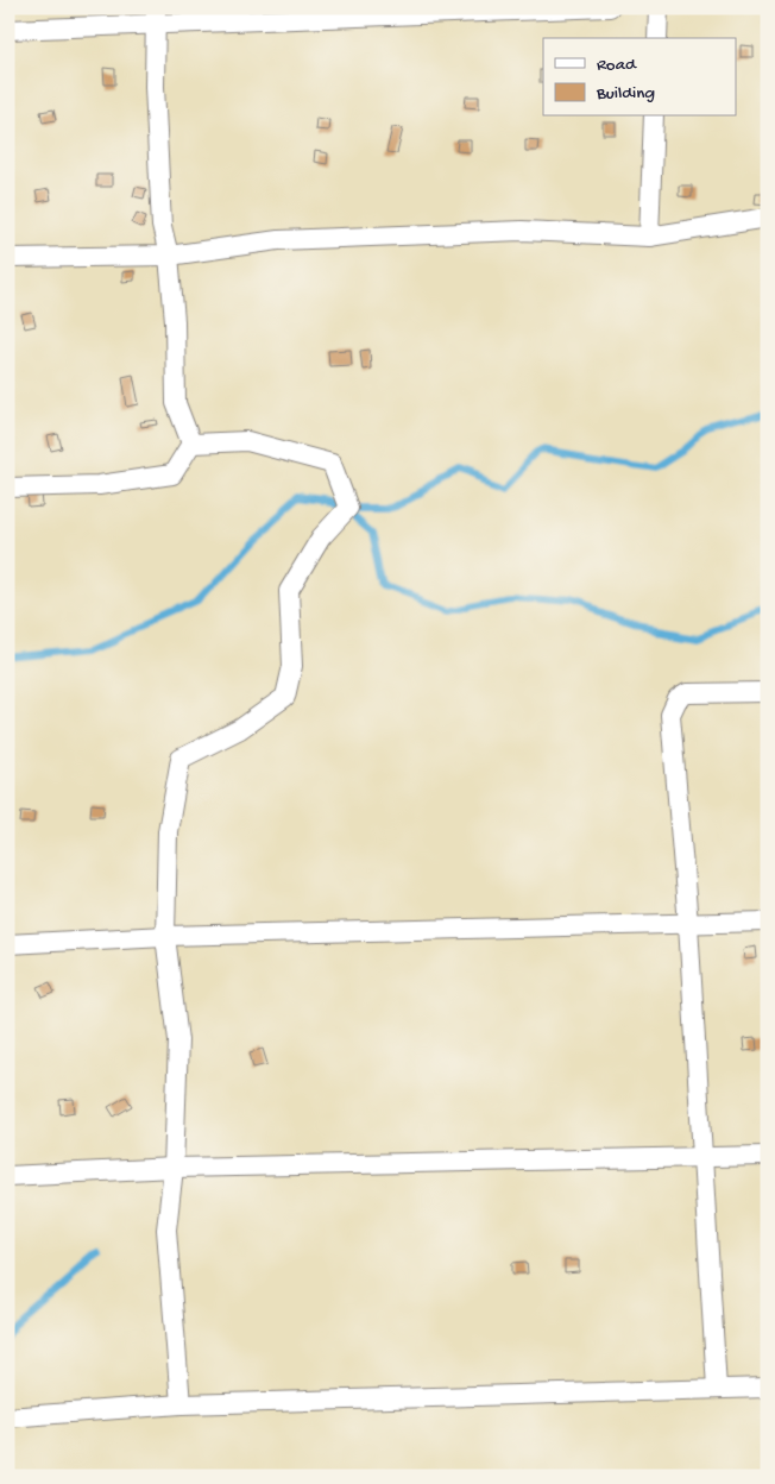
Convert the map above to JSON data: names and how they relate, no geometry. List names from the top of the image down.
{
  "legend": ["Road", "Building"]
}
